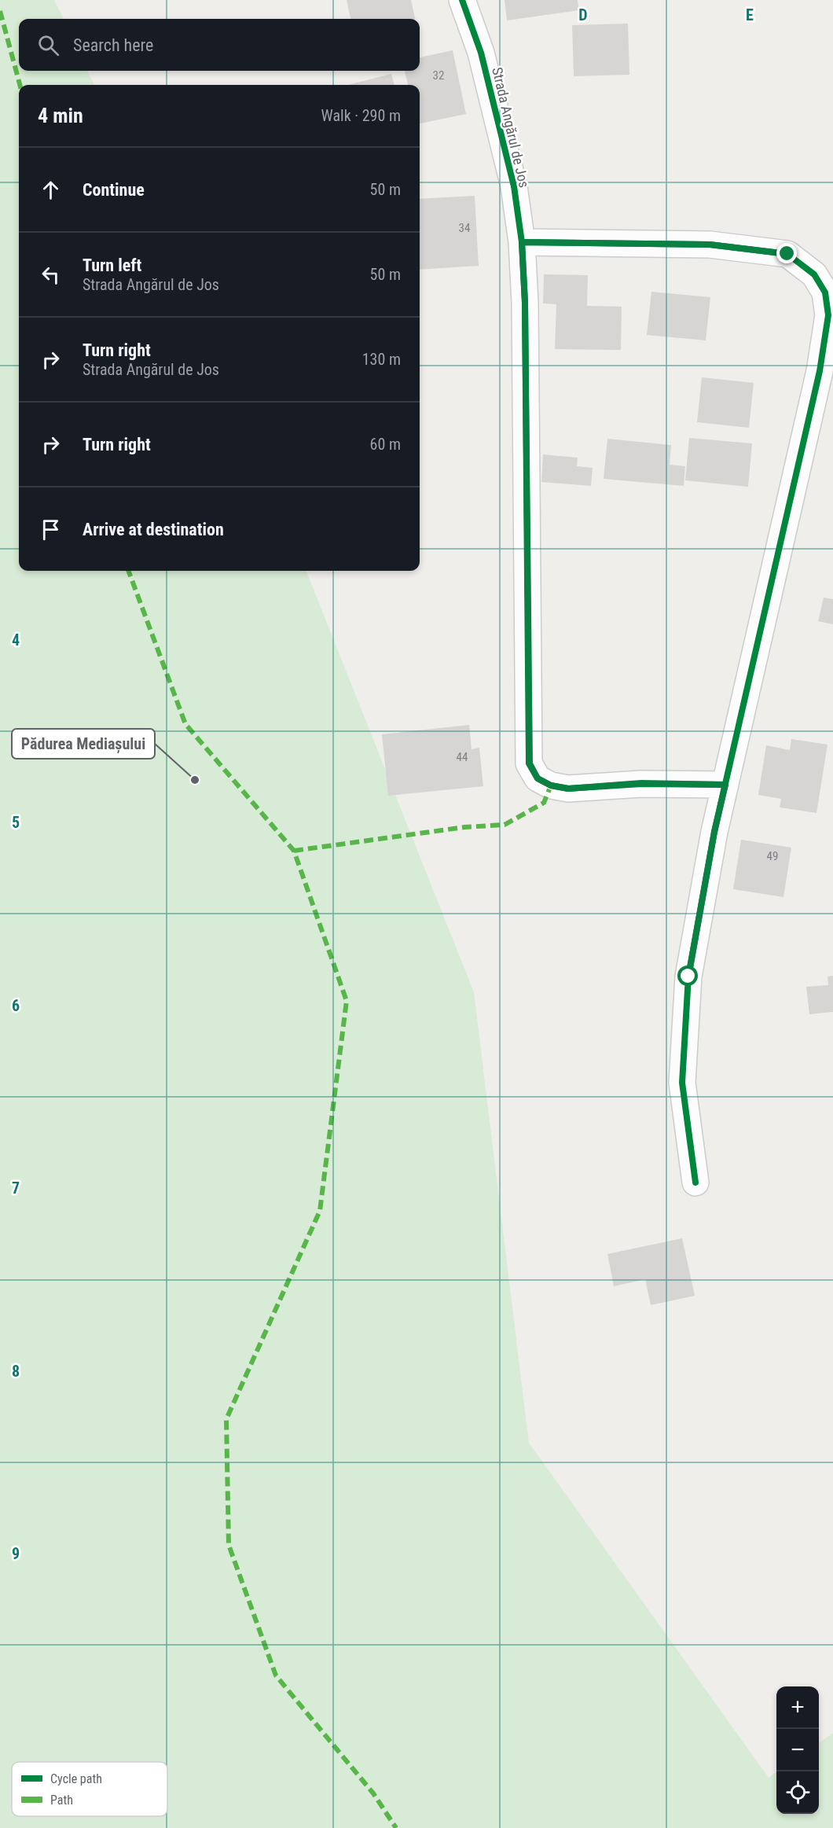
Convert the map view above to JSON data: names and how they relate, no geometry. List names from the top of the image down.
{
  "streets": {
    "street": ["Strada Angărul de Jos"]
  },
  "places": ["Pădurea Mediașului"],
  "house_numbers": [
    "32",
    "34",
    "44",
    "49"
  ],
  "legend": ["Cycle path", "Path"],
  "page": {
    "search": "Search here",
    "heading": ["4 min", "Walk · 290 m"],
    "list": [
      ["Continue", "50 m"],
      ["Turn left", "Strada Angărul de Jos", "50 m"],
      ["Turn right", "Strada Angărul de Jos", "130 m"],
      ["Turn right", "60 m"],
      "Arrive at destination"
    ],
    "map_buttons": ["+", "−"]
  },
  "grid": {
    "columns": ["D", "E"],
    "rows": [
      "4",
      "5",
      "6",
      "7",
      "8",
      "9"
    ]
  }
}
